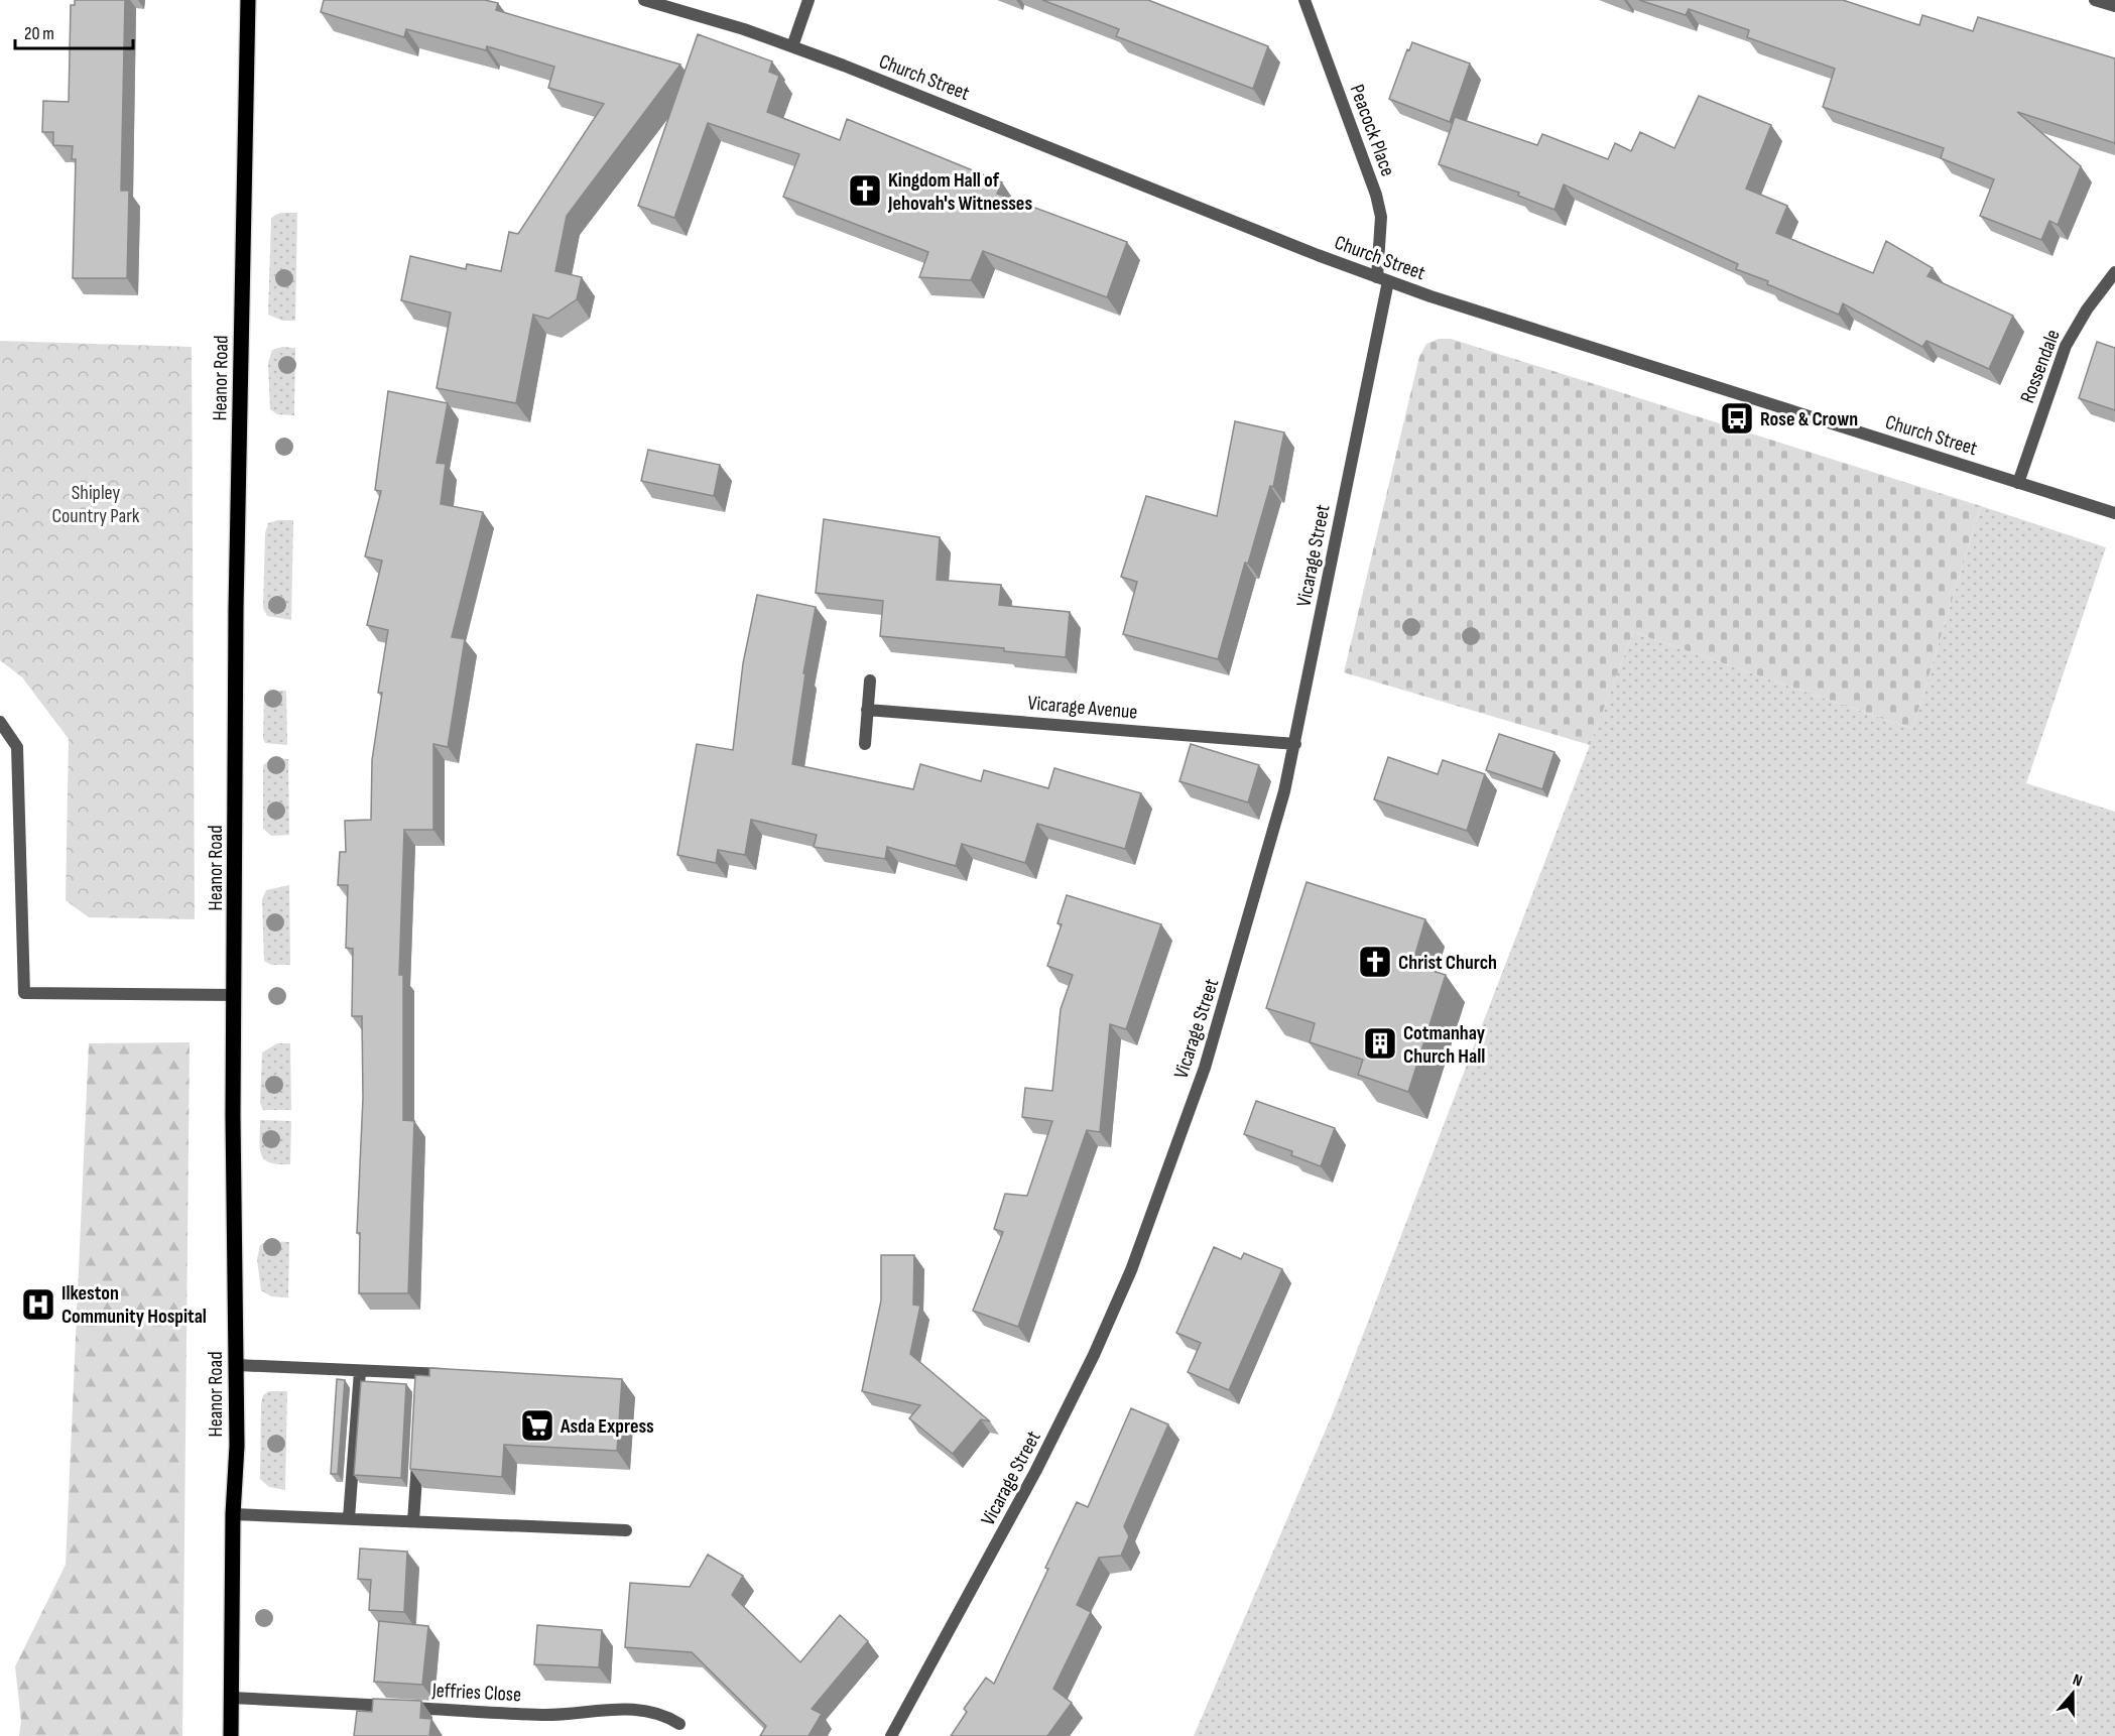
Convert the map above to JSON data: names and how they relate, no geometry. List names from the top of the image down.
{
  "streets": {
    "main road": ["Heanor Road"],
    "street": [
      "Church Street",
      "Peacock Place",
      "Rossendale",
      "Vicarage Street",
      "Vicarage Avenue",
      "Jeffries Close"
    ]
  },
  "crossings": [
    ["Church Street", "Peacock Place"],
    ["Church Street", "Rossendale"],
    ["Church Street", "Vicarage Street"],
    ["Peacock Place", "Vicarage Street"],
    ["Heanor Road", "Jeffries Close"],
    ["Vicarage Street", "Vicarage Avenue"]
  ],
  "parks": ["Shipley Country Park"],
  "places": {
    "church": ["Kingdom Hall of Jehovah's Witnesses", "Christ Church"],
    "bus stop": ["Rose & Crown"],
    "building": ["Cotmanhay Church Hall"],
    "hospital": ["Ilkeston Community Hospital"],
    "supermarket": ["Asda Express"]
  },
  "scale_bar": "20 m",
  "north": "top"
}
